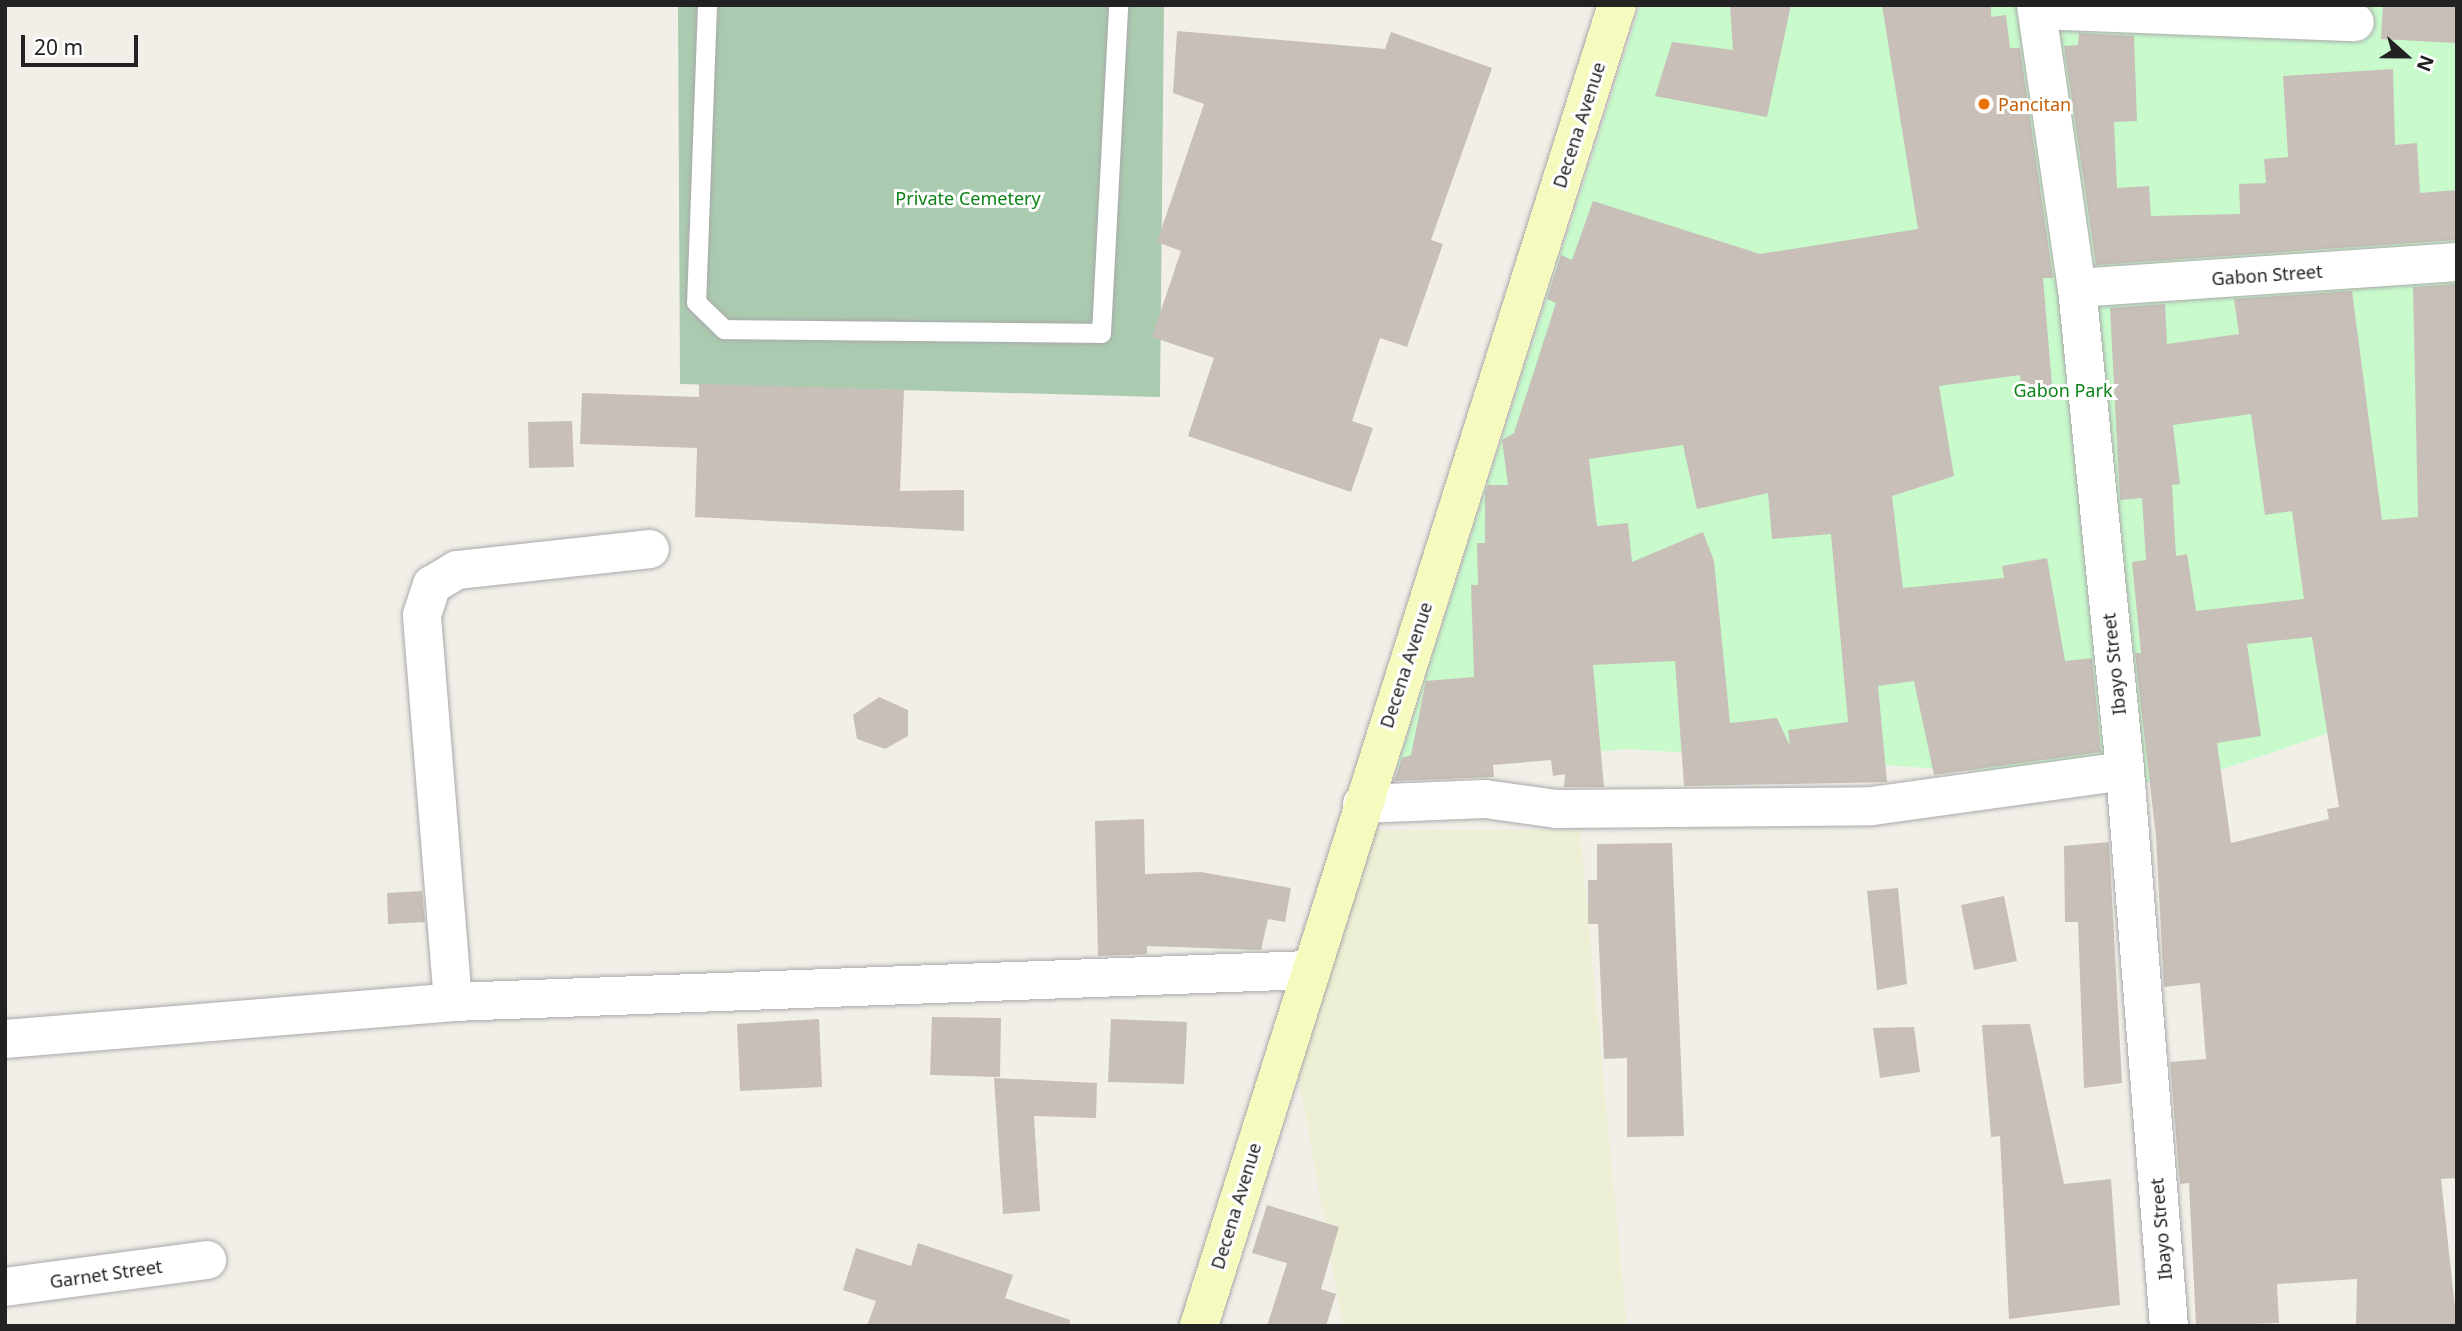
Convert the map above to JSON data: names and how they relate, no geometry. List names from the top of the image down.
{
  "streets": {
    "main road": ["Decena Avenue"],
    "street": ["Gabon Street", "Ibayo Street", "Garnet Street"]
  },
  "crossings": [
    ["Gabon Street", "Ibayo Street"]
  ],
  "parks": ["Private Cemetery", "Gabon Park"],
  "places": ["Pancitan"],
  "scale_bar": "20 m",
  "north": "right"
}
